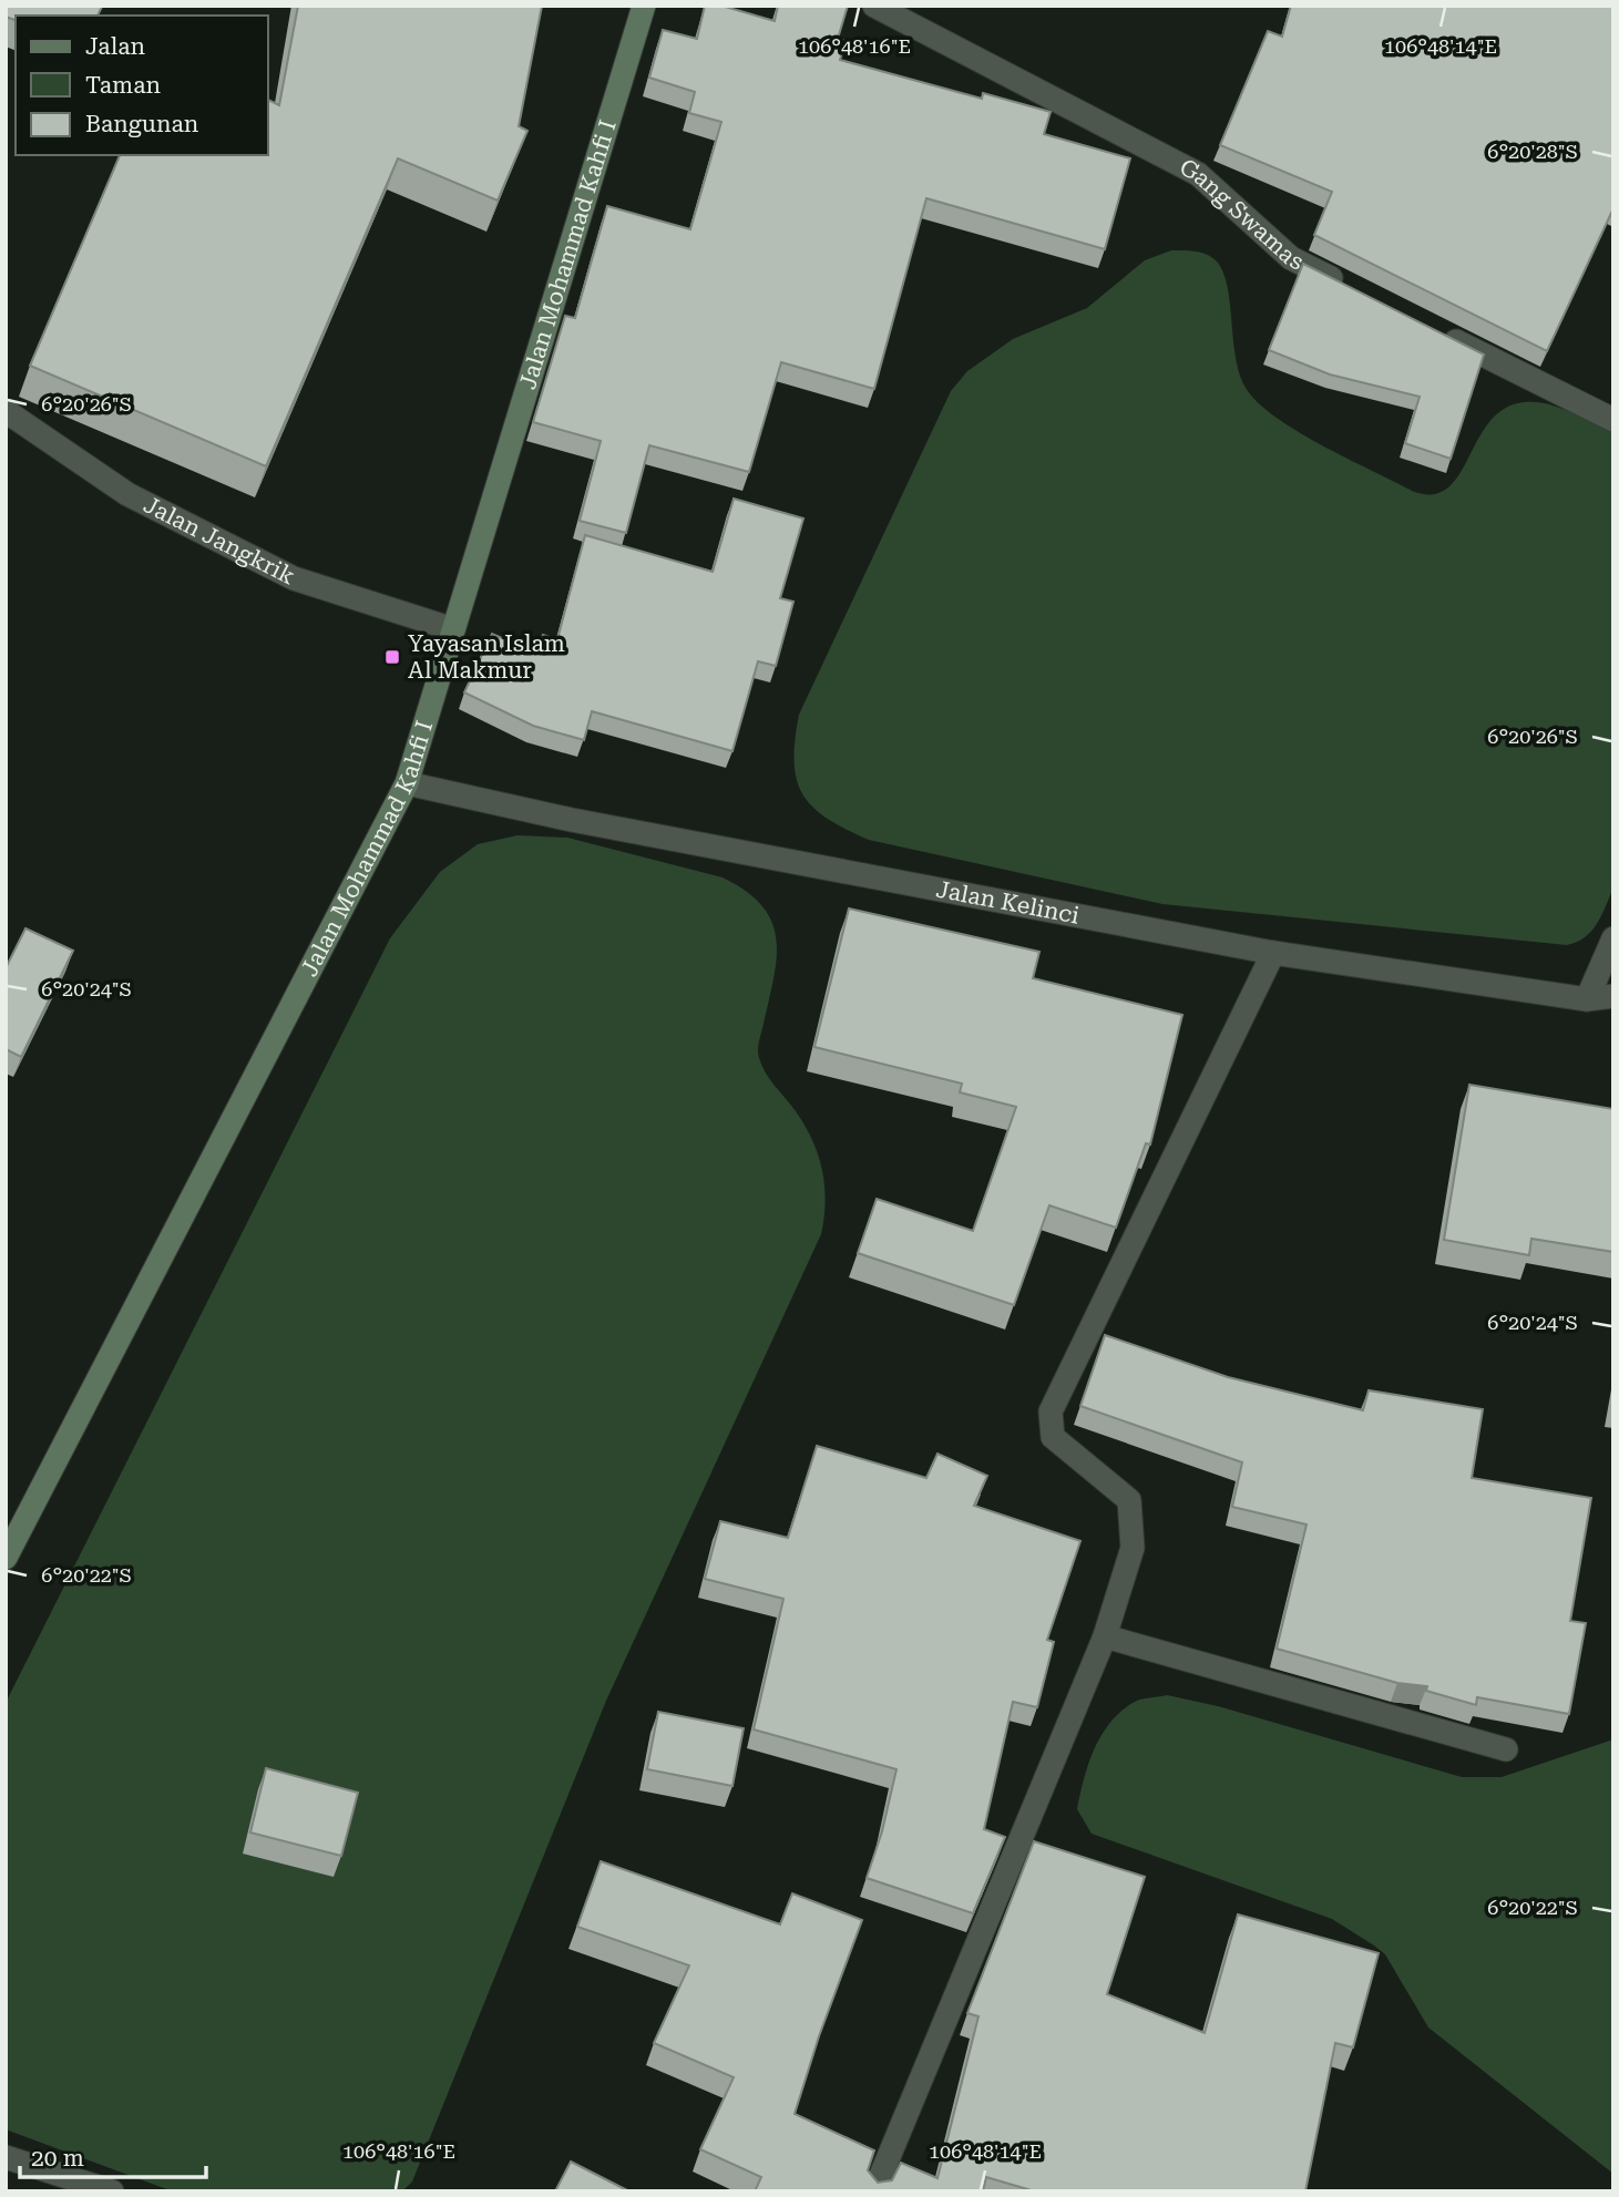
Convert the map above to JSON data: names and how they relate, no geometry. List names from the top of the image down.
{
  "streets": {
    "main road": ["Jalan Mohammad Kahfi I"],
    "street": ["Gang Swamas", "Jalan Jangkrik", "Jalan Kelinci"]
  },
  "crossings": [
    ["Jalan Mohammad Kahfi I", "Jalan Jangkrik"],
    ["Jalan Mohammad Kahfi I", "Jalan Kelinci"]
  ],
  "places": {
    "transit": ["Yayasan Islam Al Makmur"]
  },
  "legend": ["Jalan", "Taman", "Bangunan"],
  "scale_bar": "20 m",
  "coordinates": [
    "106°48'16\"E",
    "106°48'14\"E",
    "6°20'28\"S",
    "6°20'26\"S",
    "6°20'24\"S",
    "6°20'22\"S"
  ]
}
